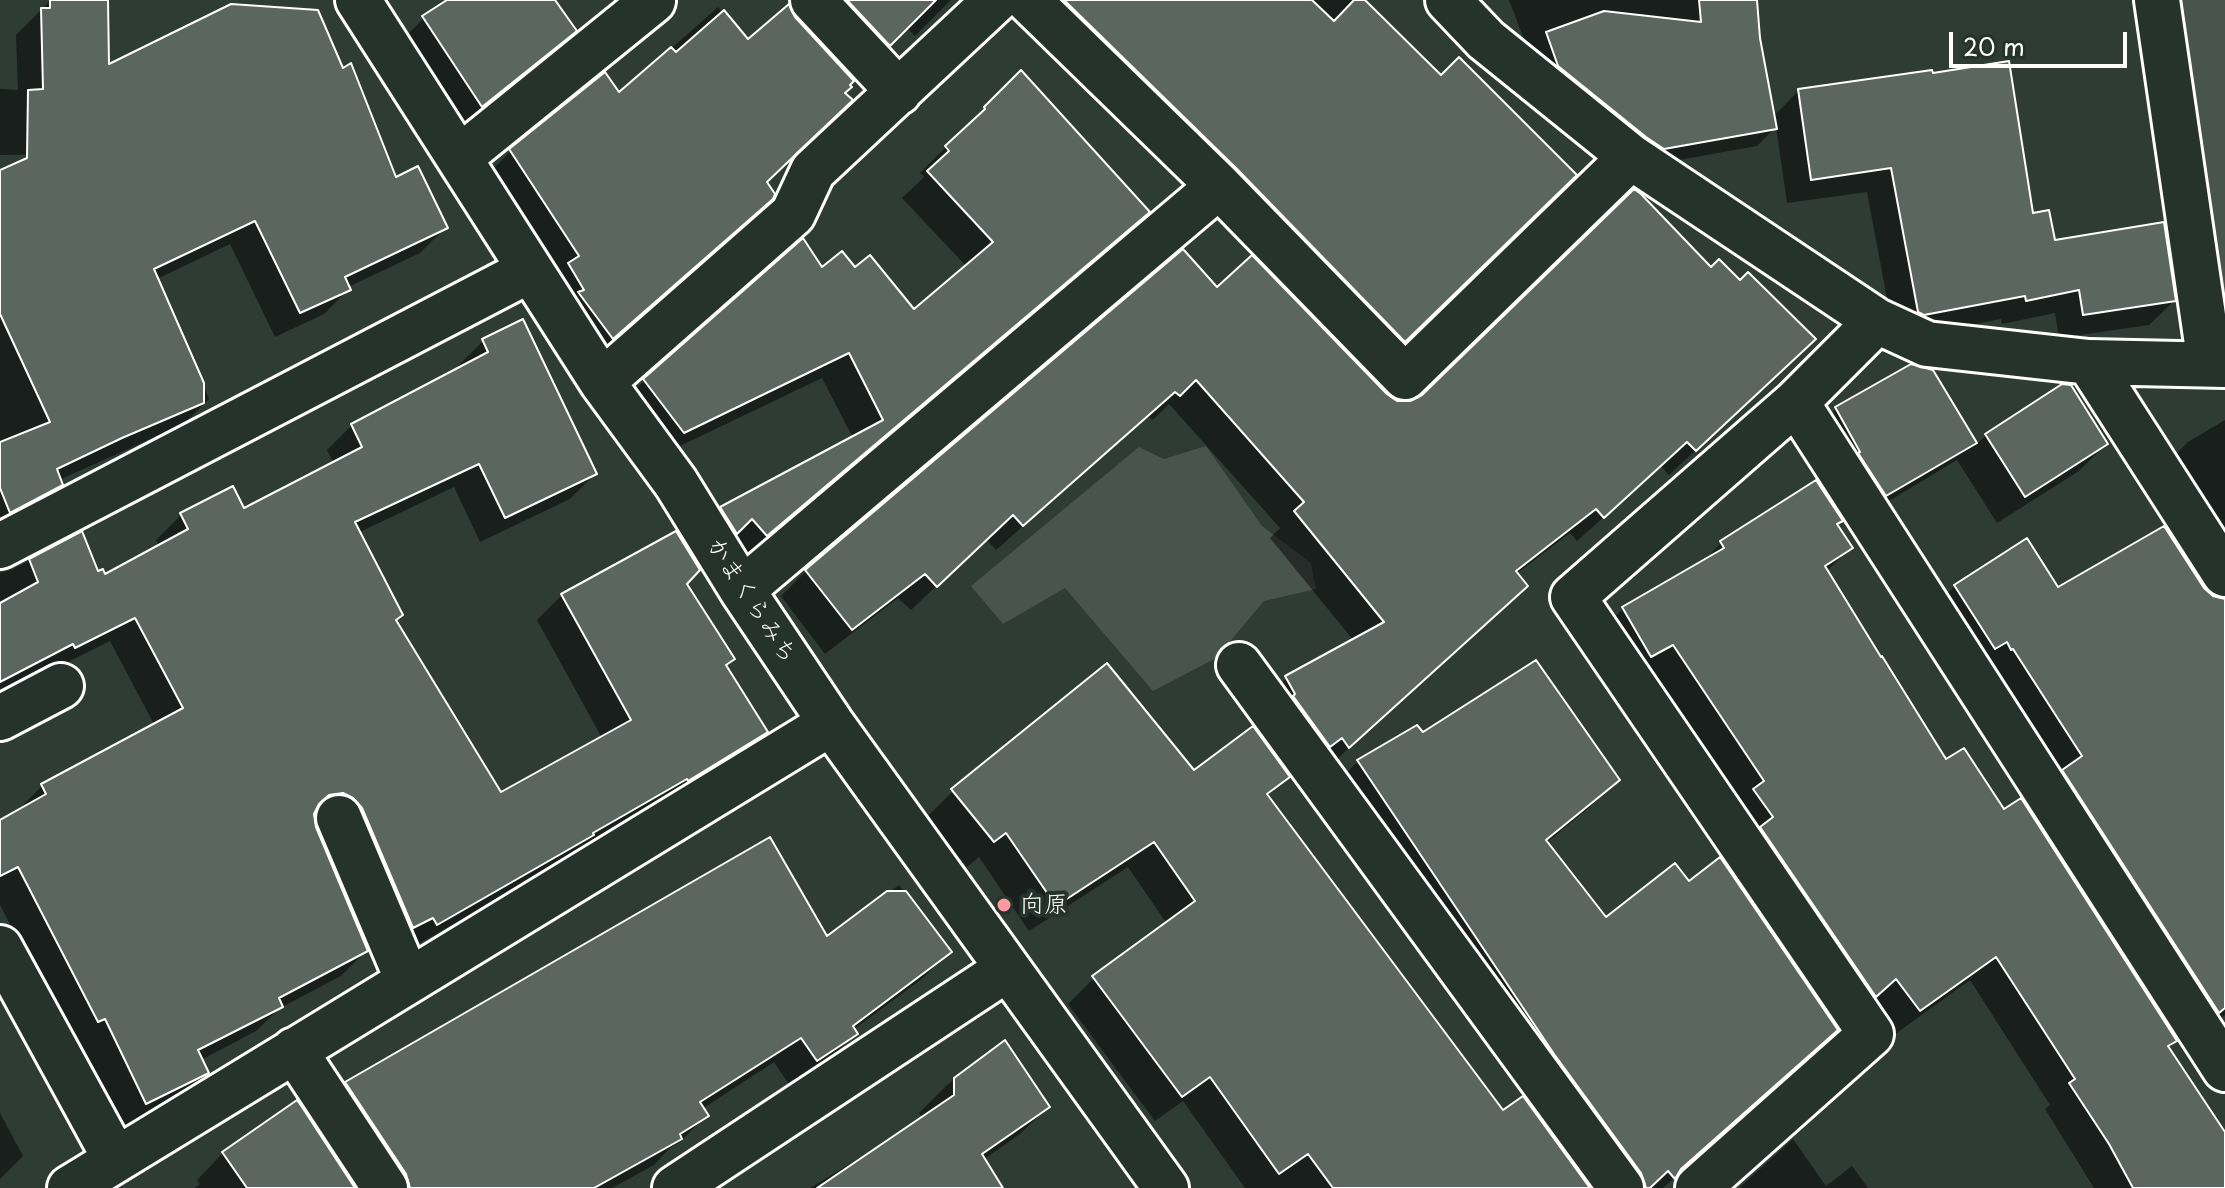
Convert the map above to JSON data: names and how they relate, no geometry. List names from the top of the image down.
{
  "streets": {
    "street": ["かまくらみち"]
  },
  "places": ["向原"],
  "scale_bar": "20 m"
}
